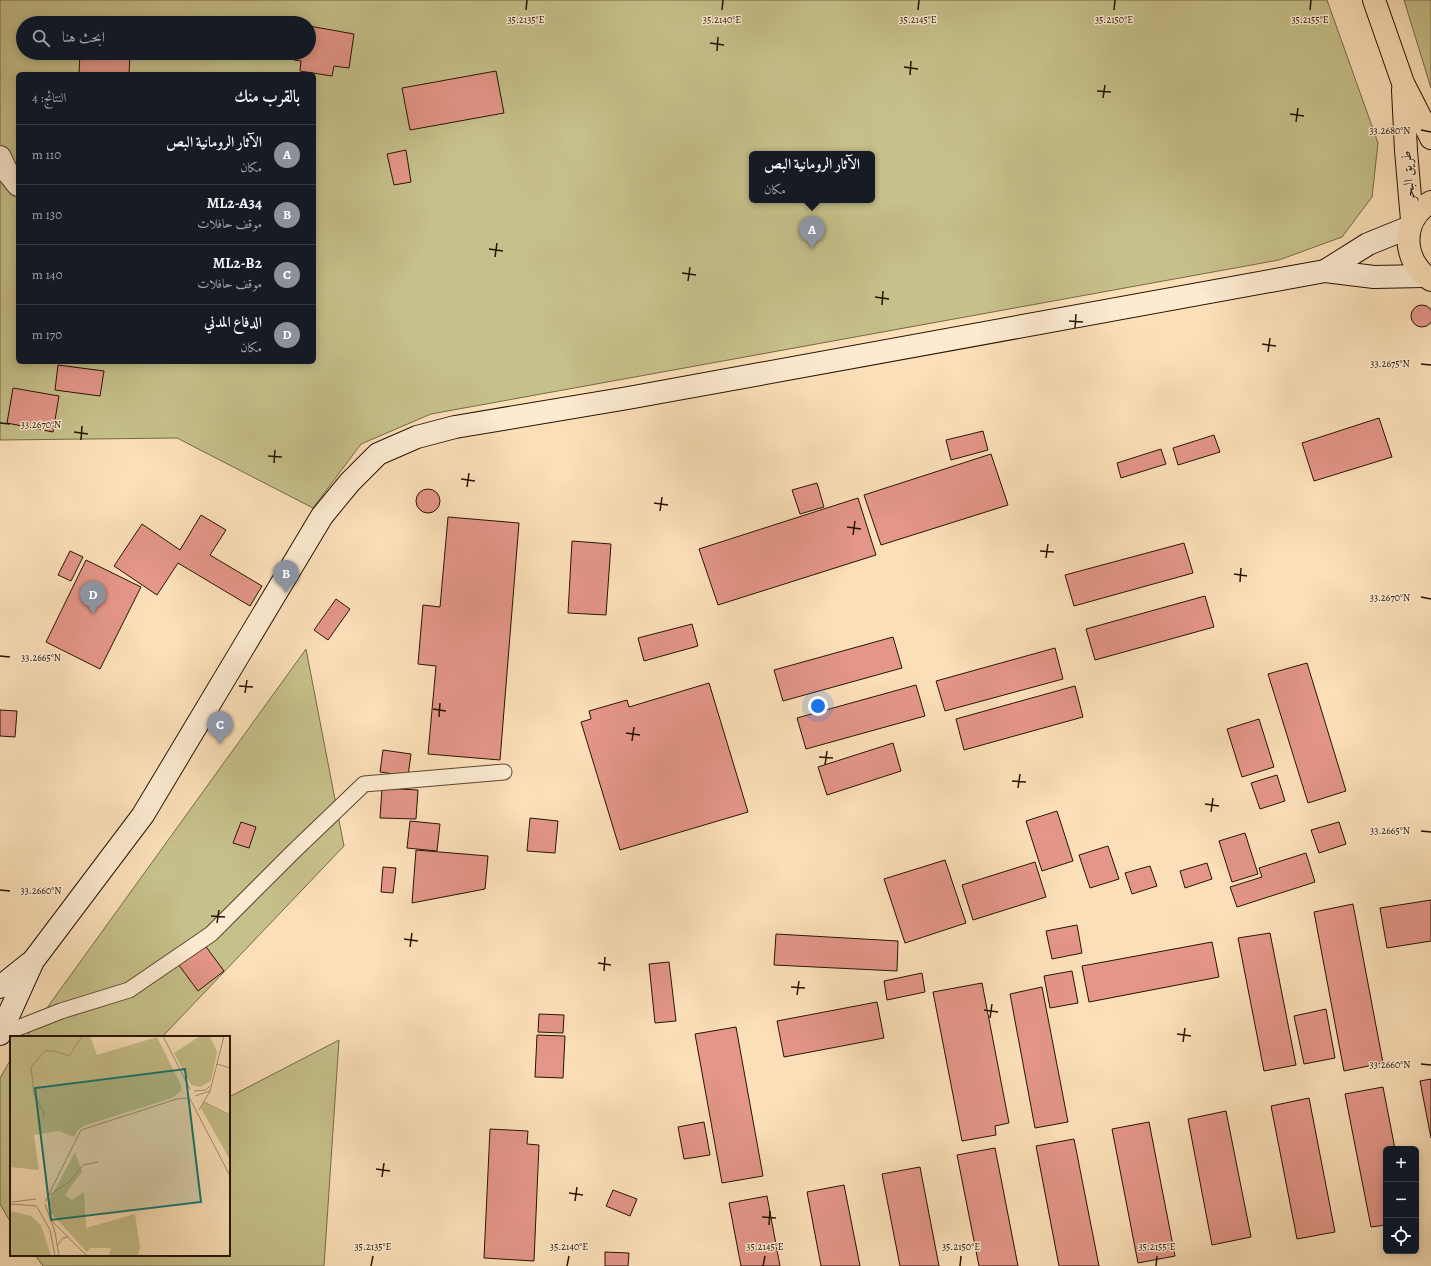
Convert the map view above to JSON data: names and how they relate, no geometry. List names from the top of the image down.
{
  "streets": {
    "highway": ["طريق البحر"]
  },
  "page": {
    "search": "ابحث هنا",
    "heading": ["بالقرب منك", "النتائج: 4"],
    "list": [
      {
        "mark": "A",
        "name": "الآثار الرومانية البص",
        "note": "مكان",
        "value": "110 m"
      },
      {
        "mark": "B",
        "name": "ML2-A34",
        "note": "موقف حافلات",
        "value": "130 m"
      },
      {
        "mark": "C",
        "name": "ML2-B2",
        "note": "موقف حافلات",
        "value": "140 m"
      },
      {
        "mark": "D",
        "name": "الدفاع المدني",
        "note": "مكان",
        "value": "170 m"
      }
    ],
    "popup": ["الآثار الرومانية البص", "مكان"],
    "pins": [
      "A",
      "B",
      "D",
      "C"
    ],
    "map_buttons": ["+", "−"]
  },
  "coordinates": [
    "35.2135°E",
    "35.2140°E",
    "35.2145°E",
    "35.2150°E",
    "35.2155°E",
    "33.2680°N",
    "33.2675°N",
    "33.2670°N",
    "33.2665°N",
    "33.2660°N"
  ]
}
